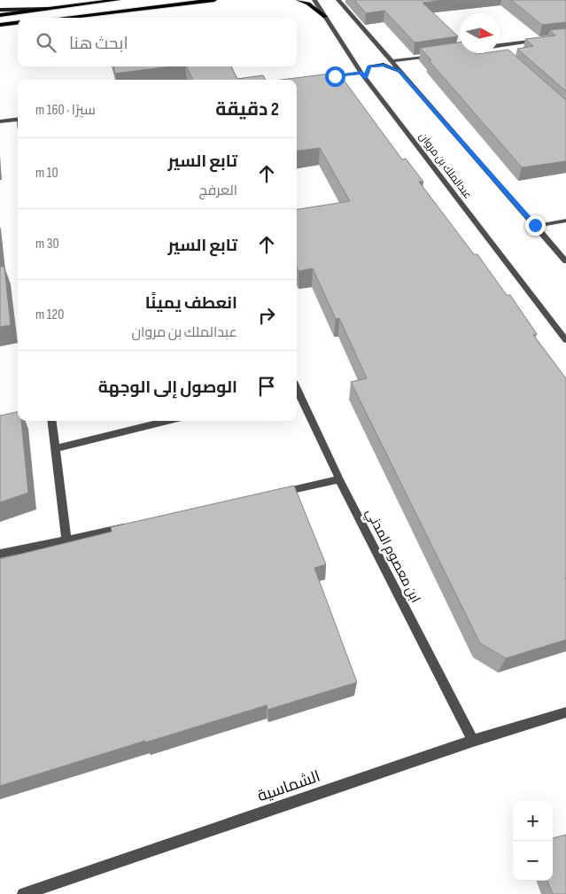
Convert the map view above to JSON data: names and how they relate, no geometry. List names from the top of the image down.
{
  "streets": {
    "street": ["عبدالملك بن مروان", "ابن معصوم المدني", "الشماسية"]
  },
  "crossings": [
    ["ابن معصوم المدني", "الشماسية"]
  ],
  "north": "right",
  "page": {
    "search": "ابحث هنا",
    "heading": ["2 دقيقة", "سيرًا · 160 m"],
    "list": [
      ["تابع السير", "العرفج", "10 m"],
      ["تابع السير", "30 m"],
      ["انعطف يمينًا", "عبدالملك بن مروان", "120 m"],
      "الوصول إلى الوجهة"
    ],
    "map_buttons": ["+", "−"]
  }
}
